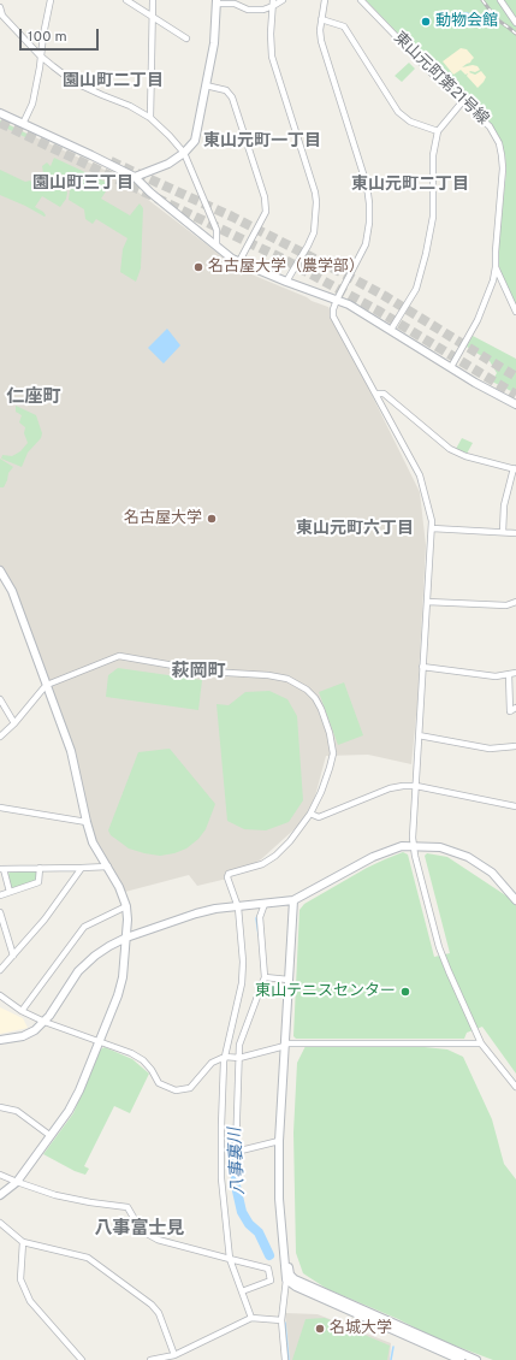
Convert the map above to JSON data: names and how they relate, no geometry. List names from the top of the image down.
{
  "streets": {
    "street": ["東山元町第21号線"]
  },
  "districts": [
    "園山町二丁目",
    "東山元町一丁目",
    "園山町三丁目",
    "東山元町二丁目",
    "仁座町",
    "東山元町六丁目",
    "萩岡町",
    "八事富士見"
  ],
  "water": ["八事裏川"],
  "places": [
    "動物会館",
    "名古屋大学（農学部）",
    "名古屋大学",
    "東山テニスセンター",
    "名城大学"
  ],
  "scale_bar": "100 m"
}
